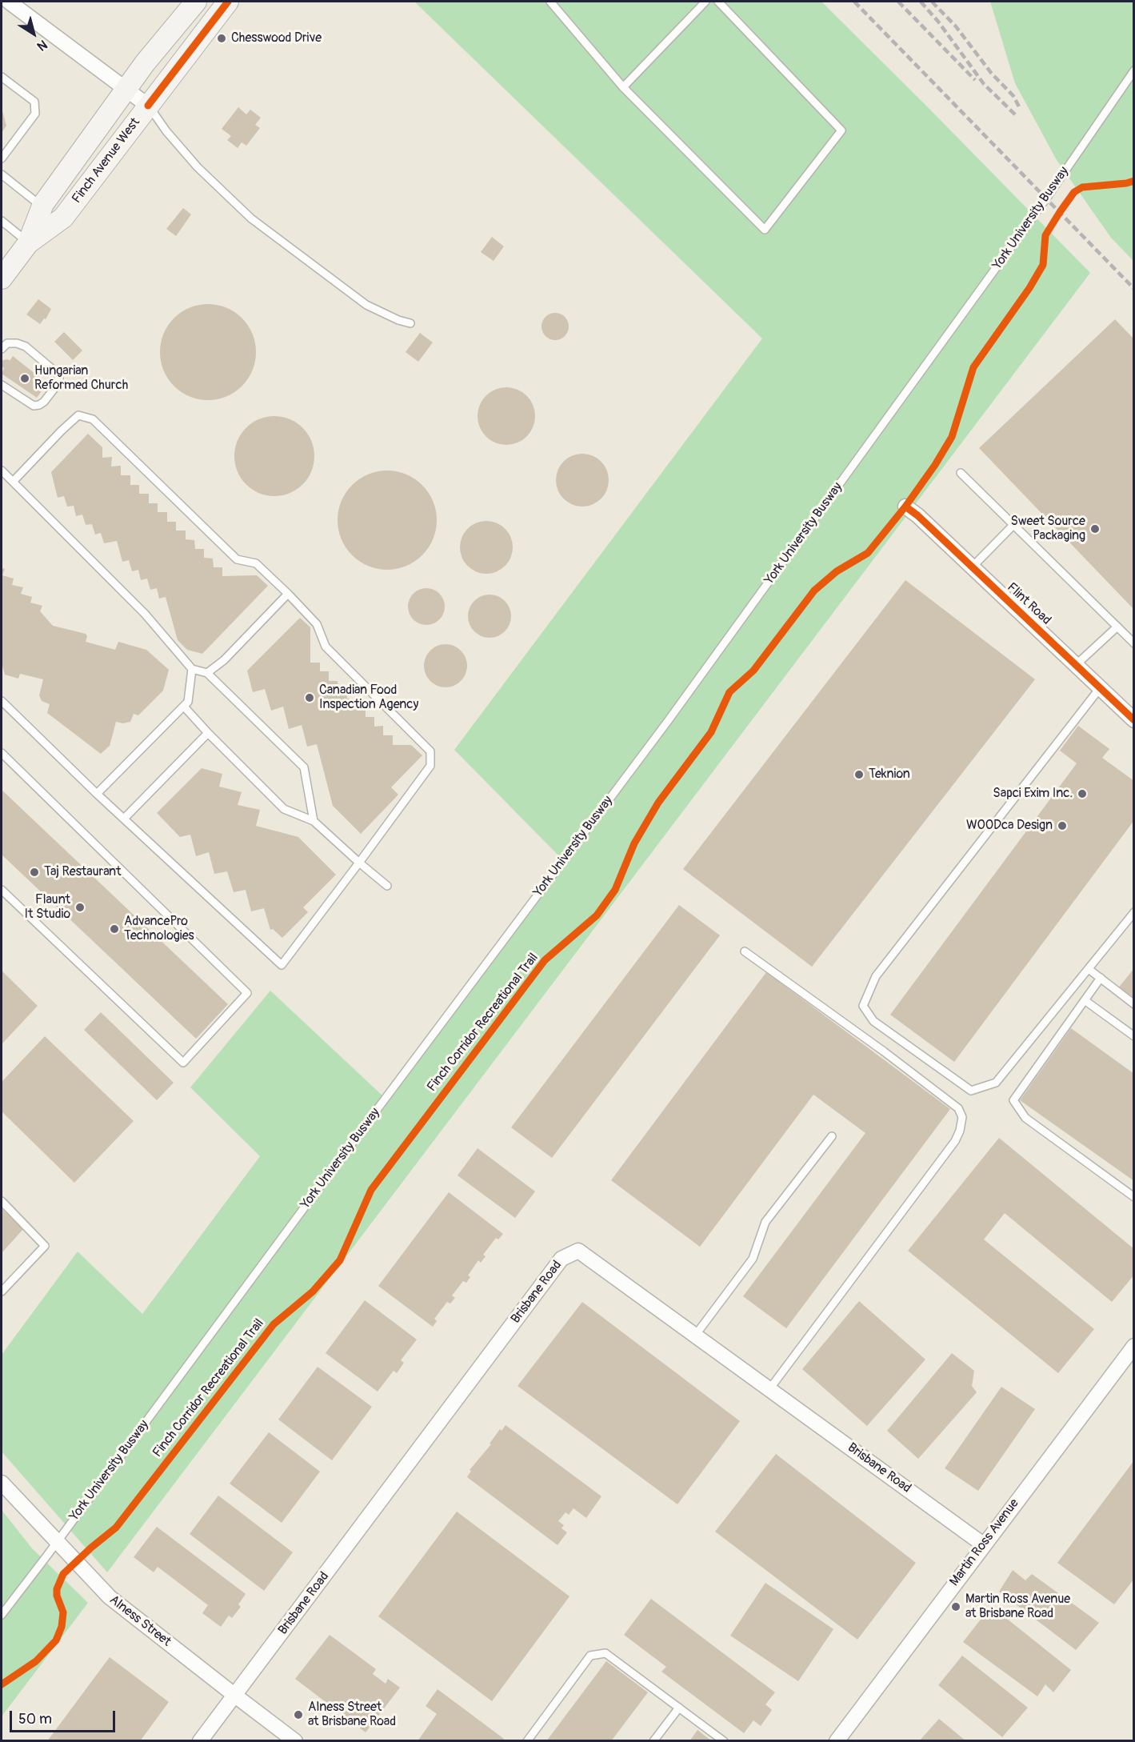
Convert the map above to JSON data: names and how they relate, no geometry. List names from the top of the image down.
{
  "streets": {
    "main road": ["Finch Avenue West"],
    "street": [
      "Flint Road",
      "Brisbane Road",
      "Martin Ross Avenue",
      "Alness Street"
    ],
    "lane": ["York University Busway"],
    "cycle path": ["Finch Corridor Recreational Trail"]
  },
  "crossings": [
    ["York University Busway", "Alness Street"],
    ["Brisbane Road", "Martin Ross Avenue"],
    ["Brisbane Road", "Alness Street"]
  ],
  "places": [
    "Chesswood Drive",
    "Hungarian Reformed Church",
    "Sweet Source Packaging",
    "Canadian Food Inspection Agency",
    "Teknion",
    "Sapci Exim Inc.",
    "WOODca Design",
    "Taj Restaurant",
    "Flaunt It Studio",
    "AdvancePro Technologies",
    "Martin Ross Avenue at Brisbane Road",
    "Alness Street at Brisbane Road"
  ],
  "scale_bar": "50 m",
  "north": "bottom right"
}
